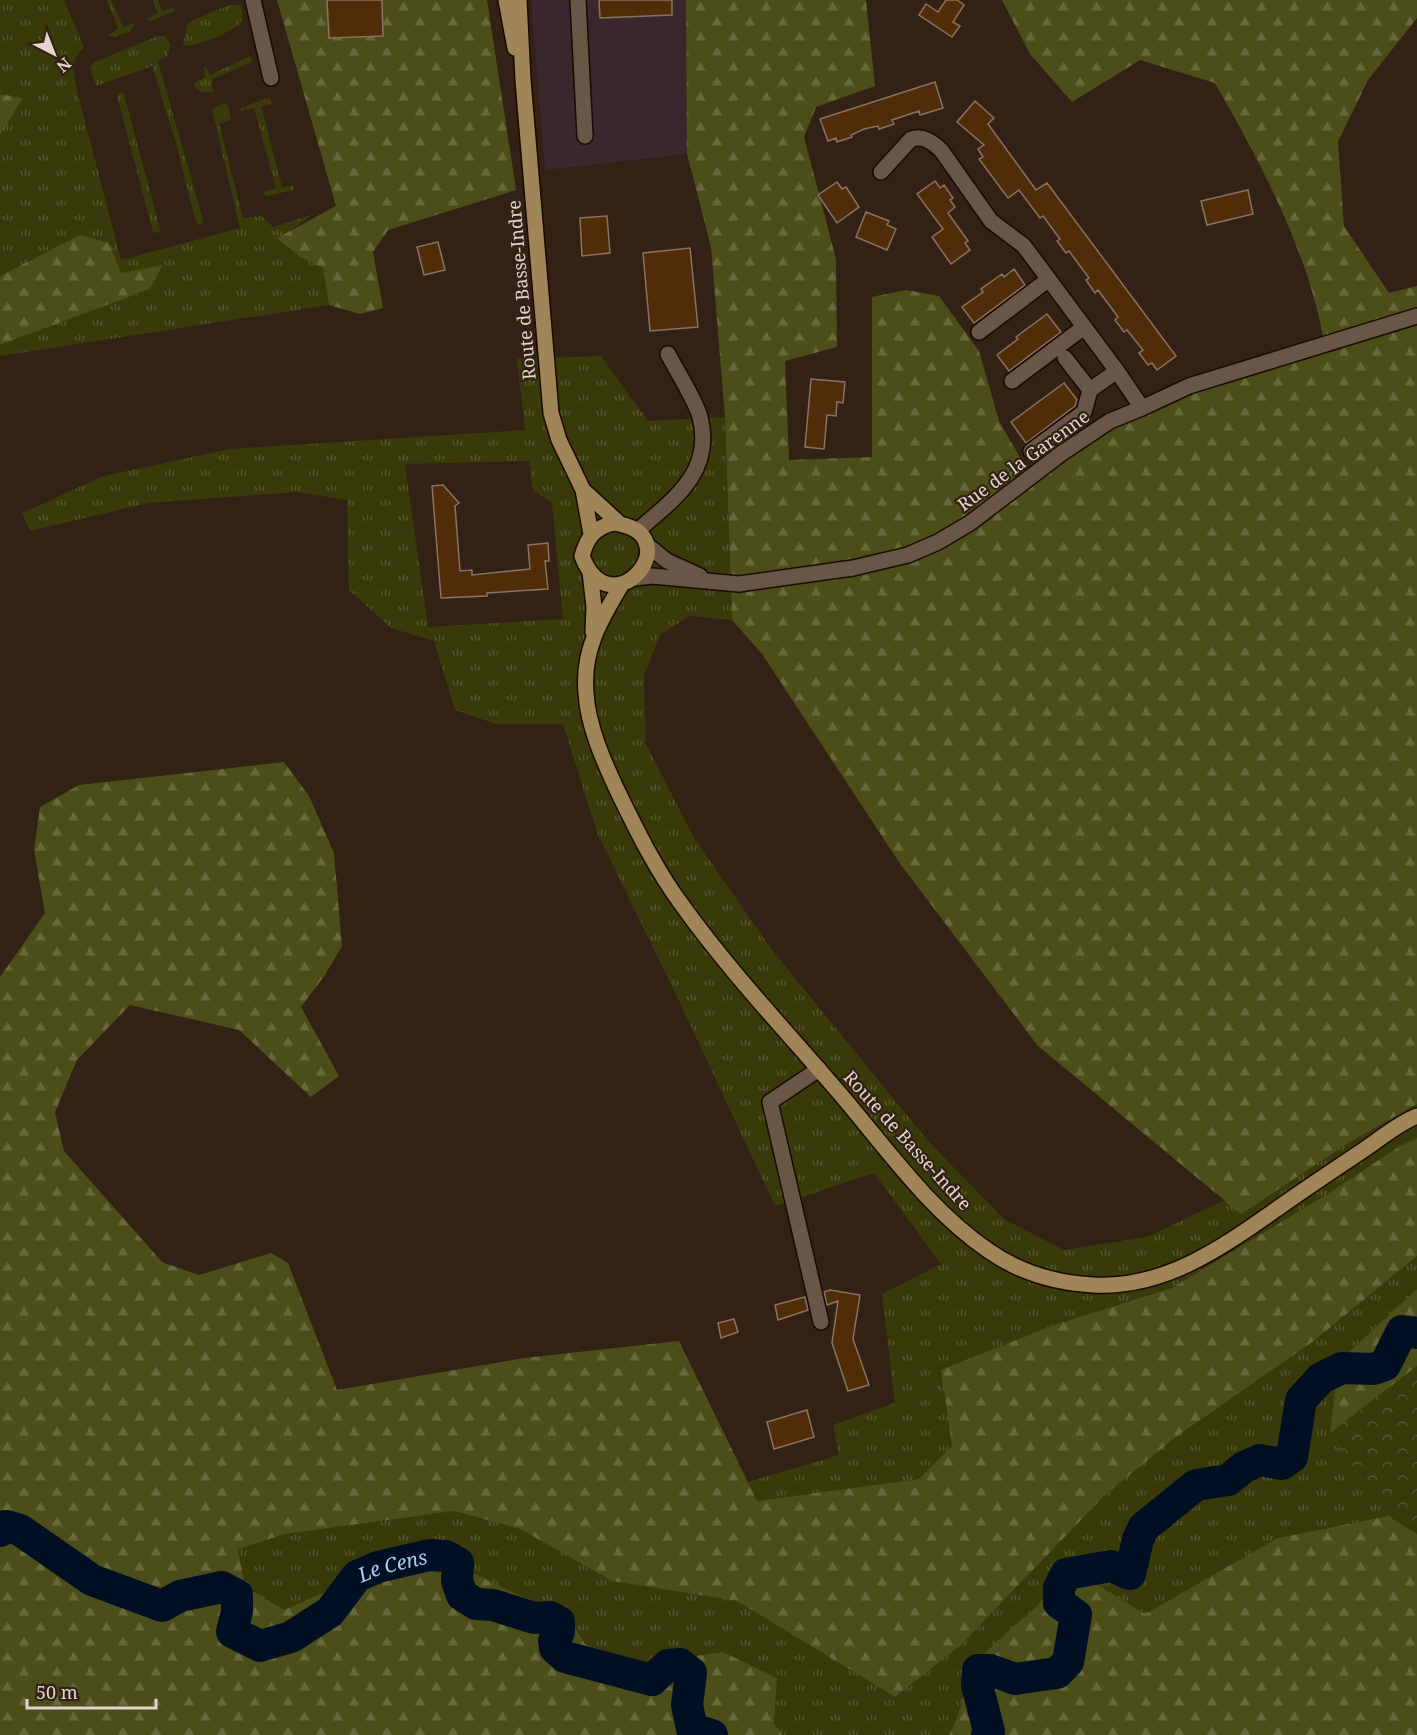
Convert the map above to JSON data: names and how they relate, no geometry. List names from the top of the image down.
{
  "streets": {
    "main road": ["Route de Basse-Indre"],
    "street": ["Rue de la Garenne"]
  },
  "crossings": [
    ["Route de Basse-Indre", "Rue de la Garenne"]
  ],
  "water": ["Le Cens"],
  "scale_bar": "50 m",
  "north": "bottom right"
}
